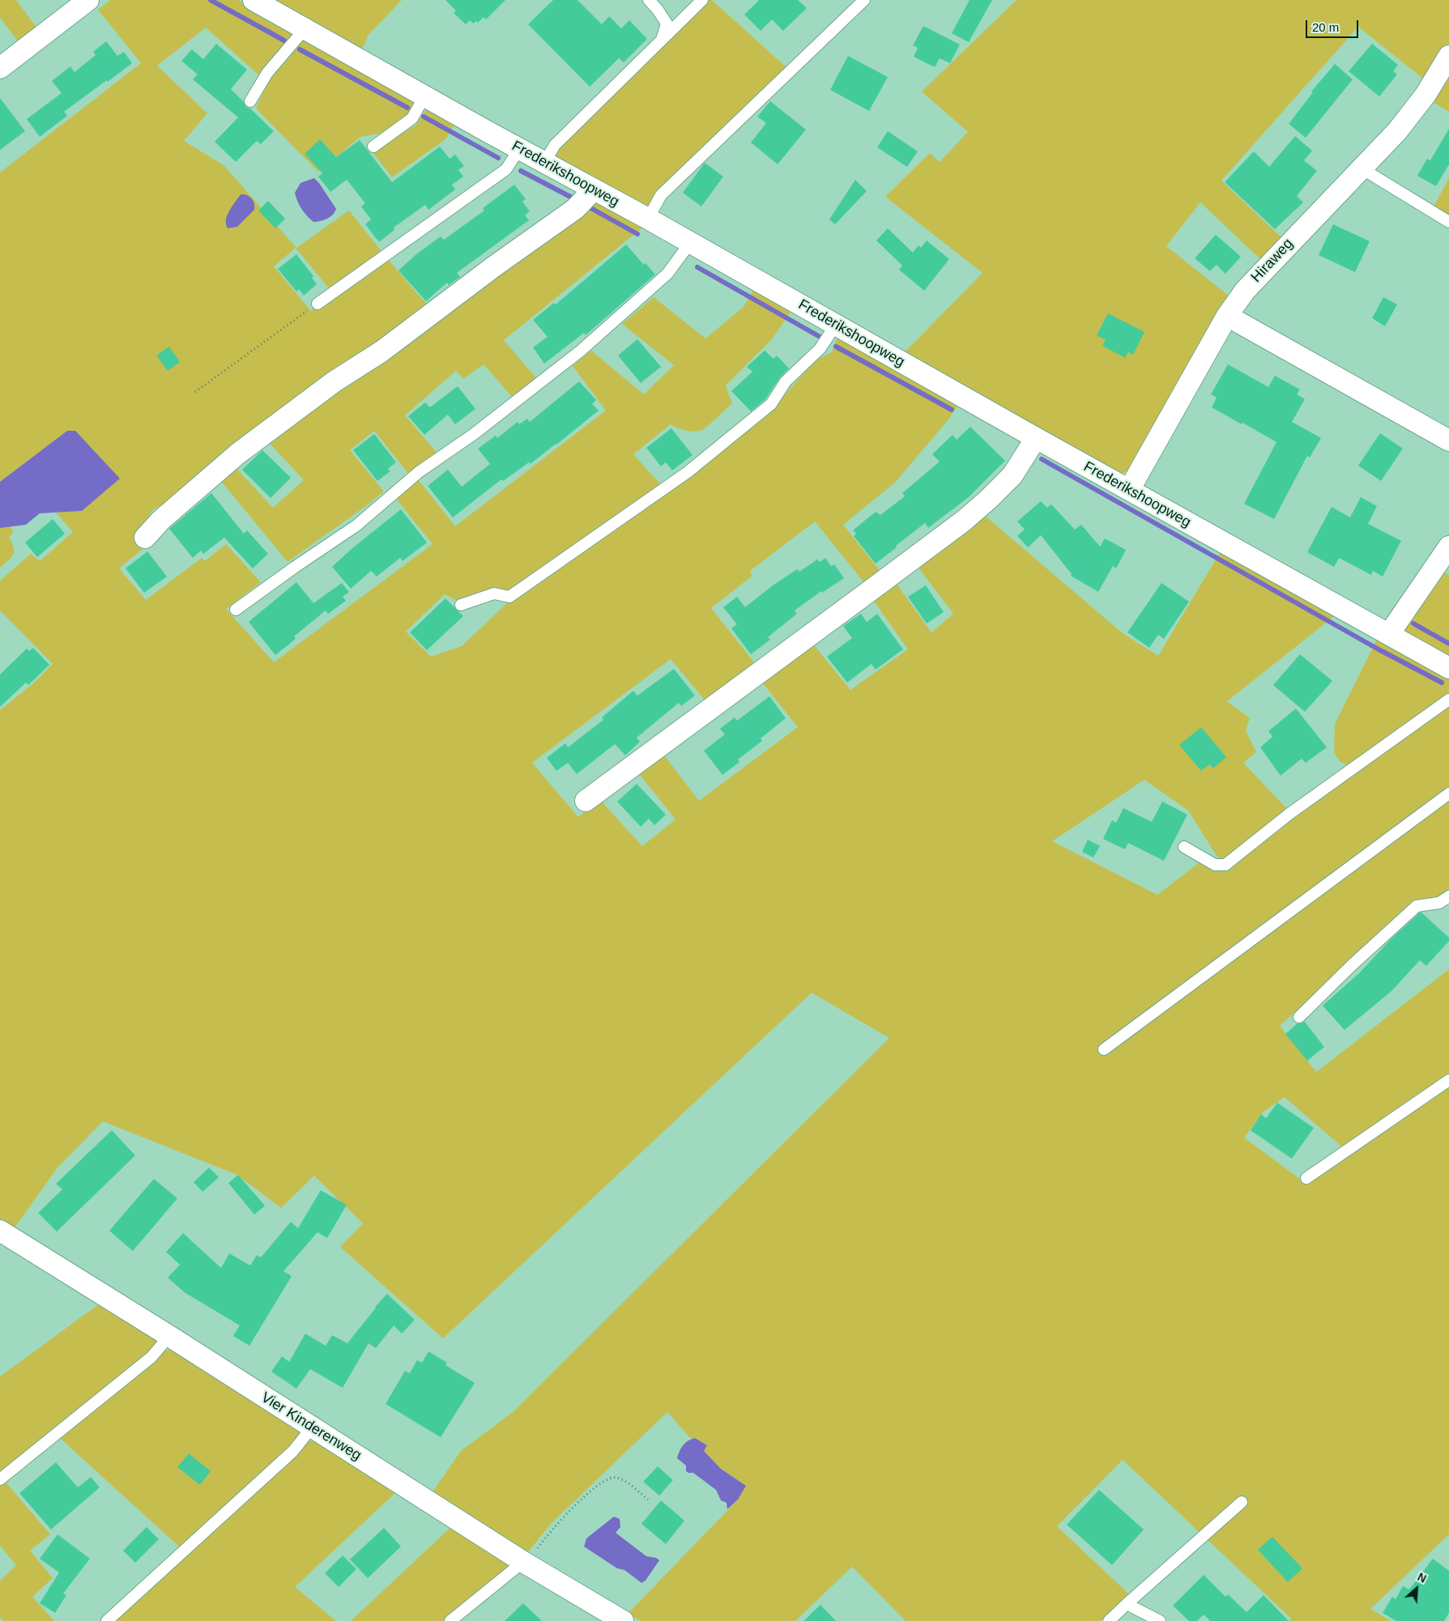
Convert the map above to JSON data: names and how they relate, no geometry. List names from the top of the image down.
{
  "streets": {
    "street": ["Frederikshoopweg", "Hiraweg", "Vier Kinderenweg"]
  },
  "crossings": [
    ["Frederikshoopweg", "Hiraweg"]
  ],
  "scale_bar": "20 m",
  "north": "top right"
}
